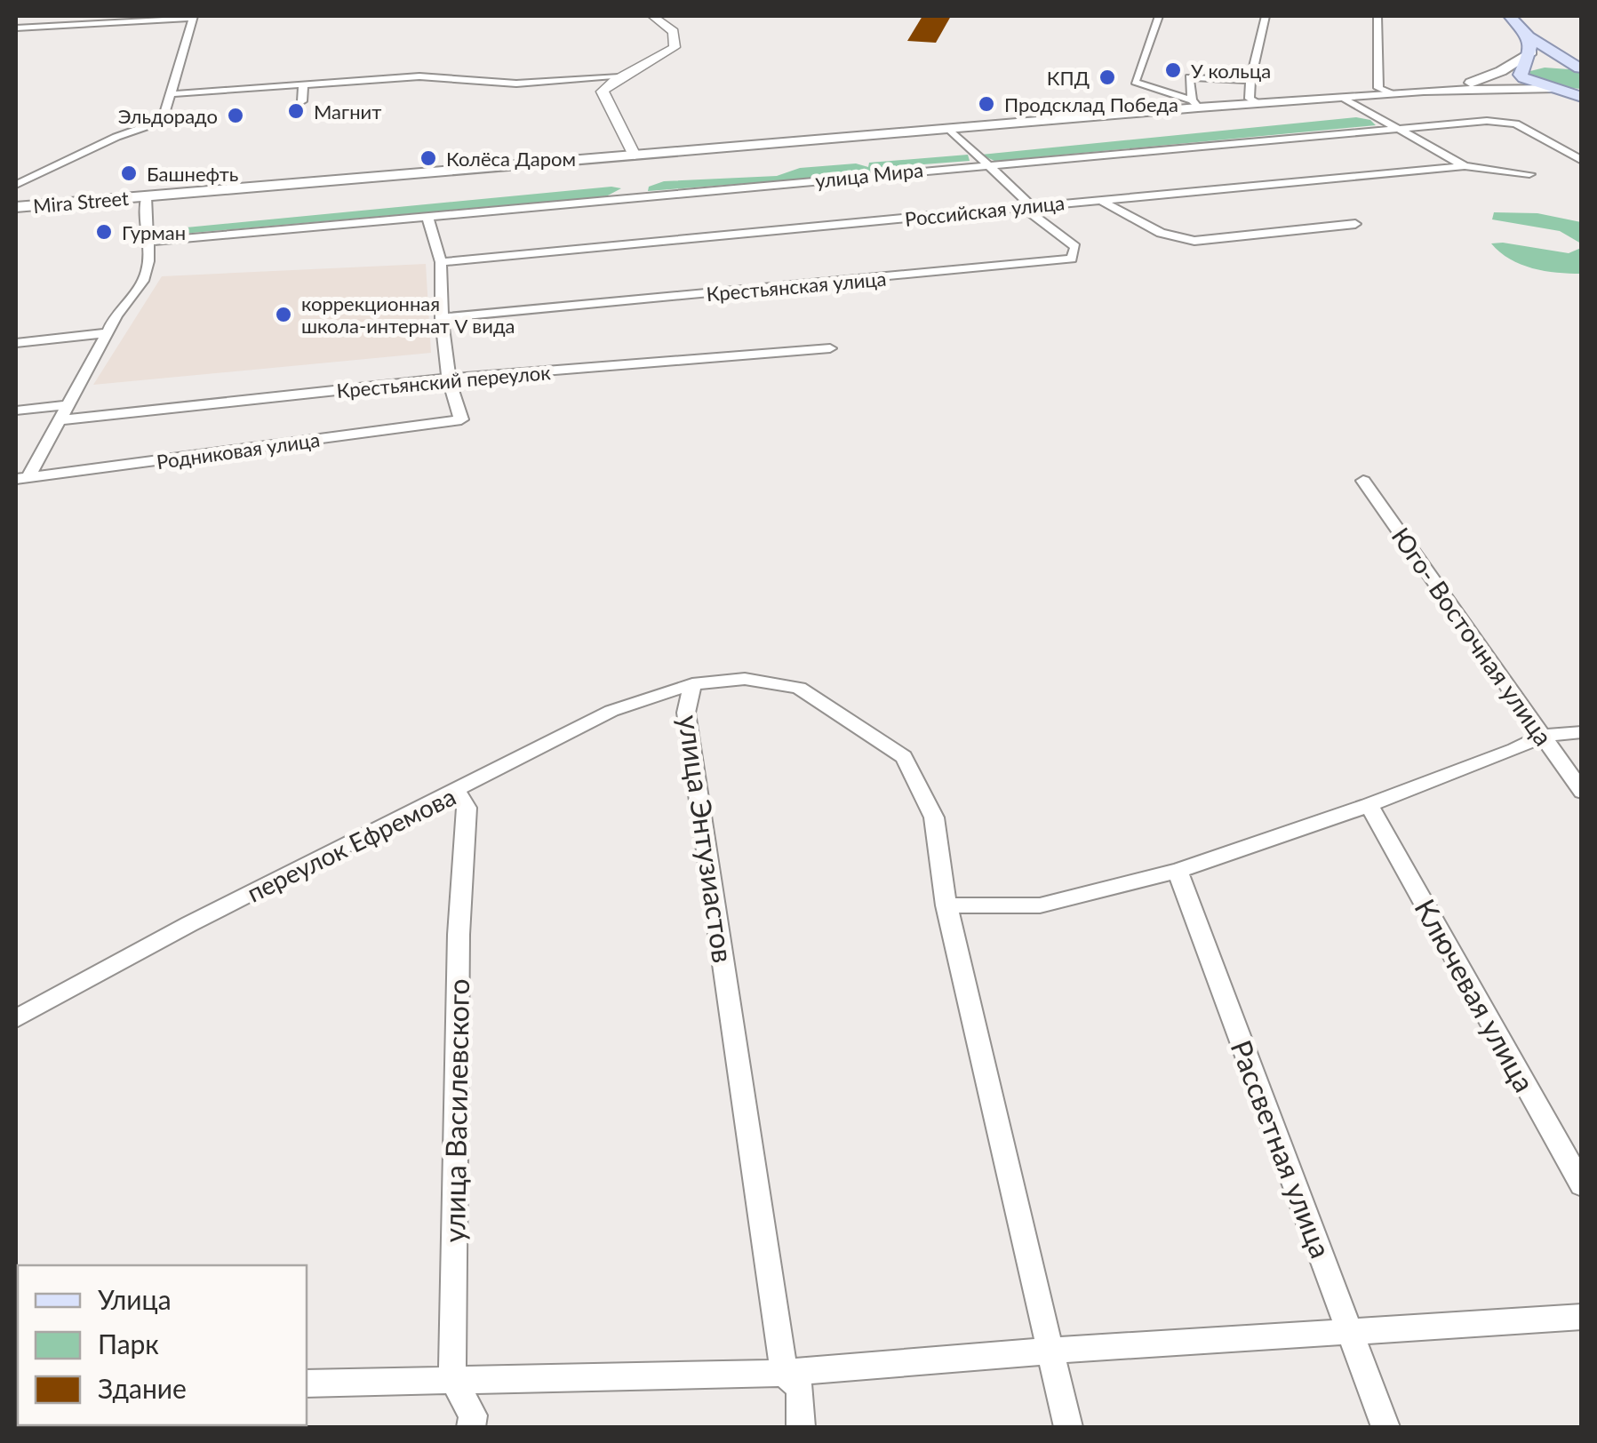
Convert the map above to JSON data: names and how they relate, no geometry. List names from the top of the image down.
{
  "streets": {
    "main road": ["улица Мира", "Mira Street"],
    "street": [
      "Российская улица",
      "Крестьянская улица",
      "Крестьянский переулок",
      "Родниковая улица",
      "Юго- Восточная улица",
      "улица Энтузиастов",
      "переулок Ефремова",
      "Ключевая улица",
      "улица Василевского",
      "Рассветная улица"
    ]
  },
  "crossings": [
    ["улица Мира", "Mira Street"],
    ["Российская улица", "Крестьянская улица"],
    ["Крестьянский переулок", "Родниковая улица"],
    ["улица Энтузиастов", "переулок Ефремова"],
    ["переулок Ефремова", "улица Василевского"]
  ],
  "places": [
    "У кольца",
    "КПД",
    "Продсклад Победа",
    "Магнит",
    "Эльдорадо",
    "Колёса Даром",
    "Башнефть",
    "Гурман",
    "коррекционная школа-интернат V вида"
  ],
  "legend": ["Улица", "Парк", "Здание"]
}
